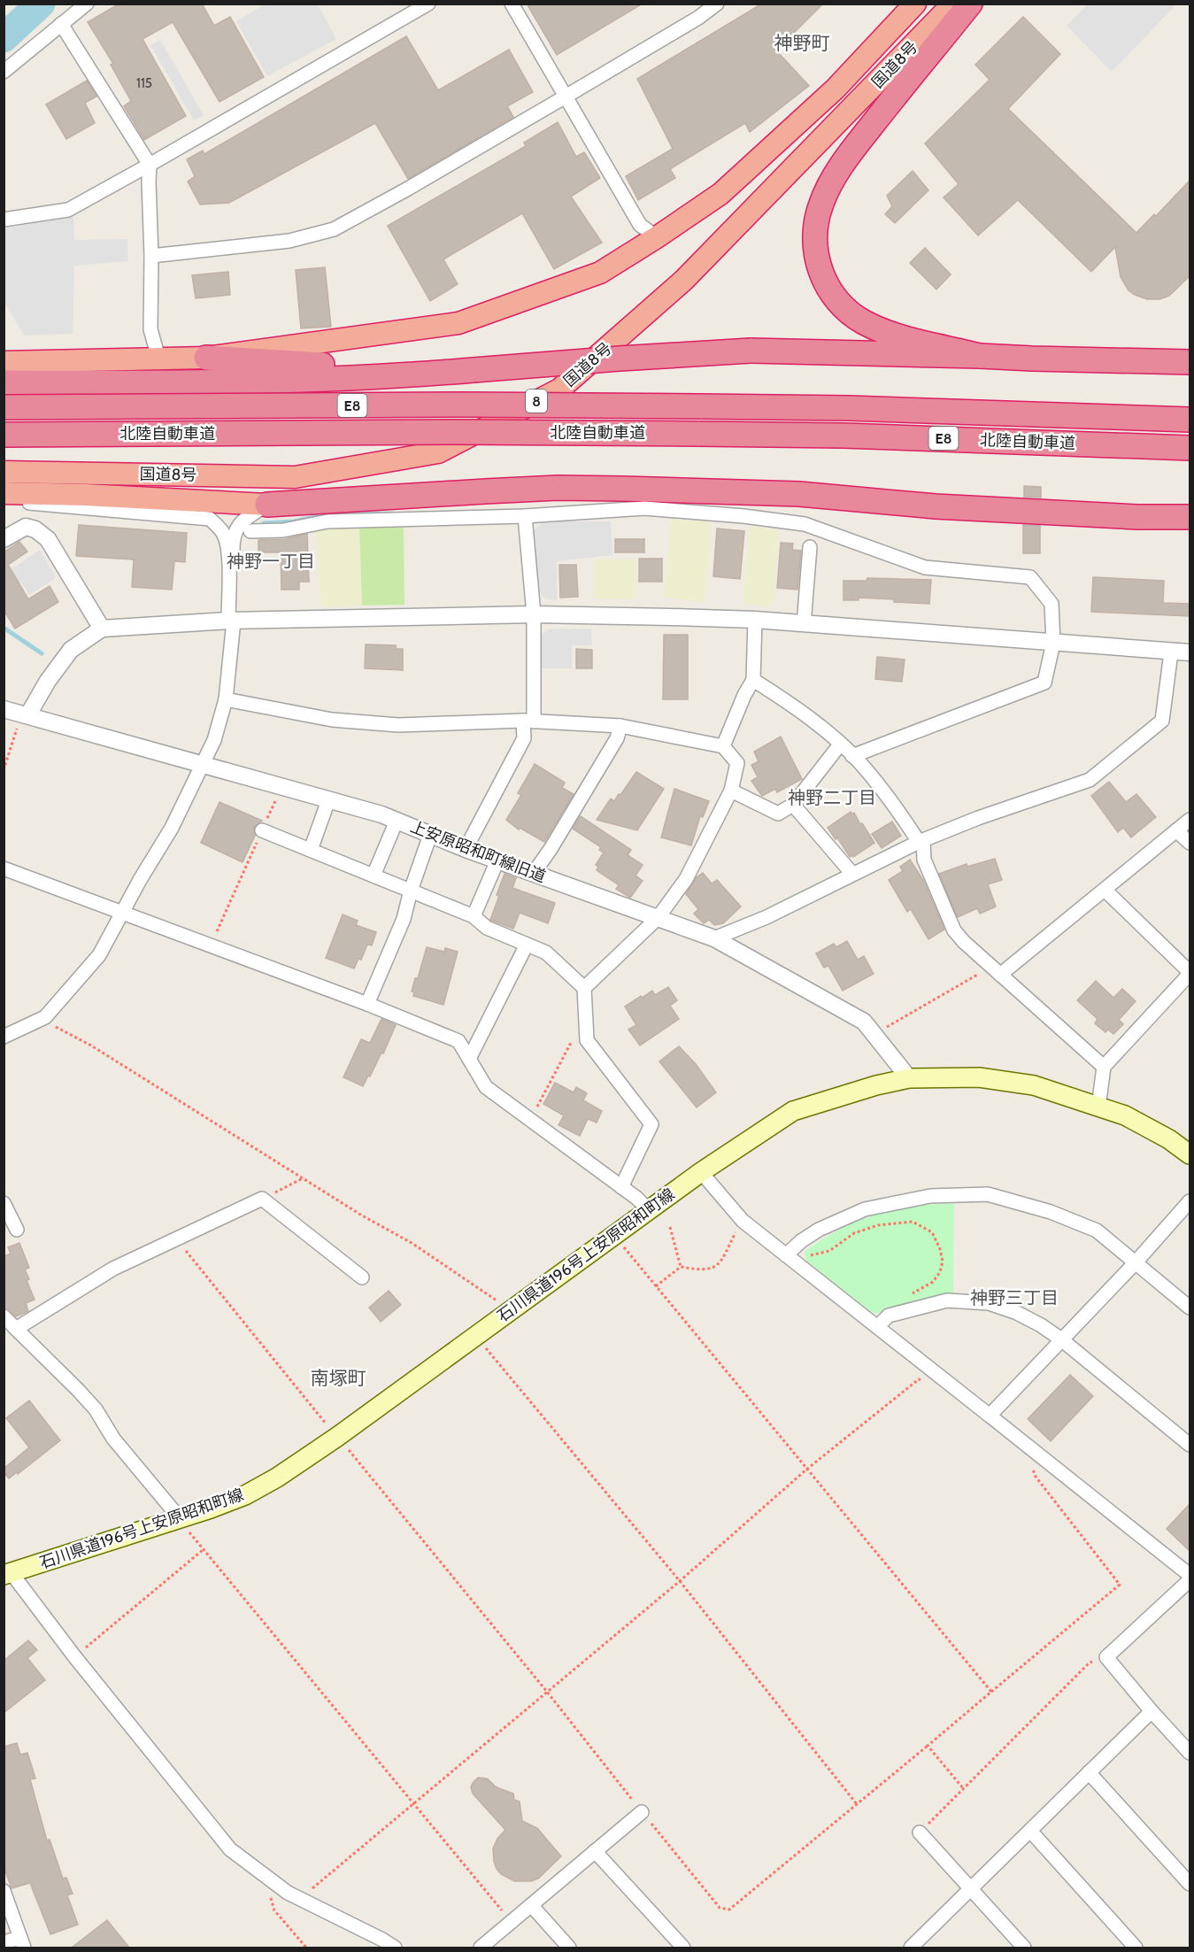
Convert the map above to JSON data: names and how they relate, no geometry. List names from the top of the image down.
{
  "streets": {
    "highway": [
      "国道8号",
      "8",
      "E8",
      "北陸自動車道"
    ],
    "main road": ["石川県道196号上安原昭和町線"],
    "street": ["上安原昭和町線旧道"]
  },
  "crossings": [
    ["上安原昭和町線旧道", "石川県道196号上安原昭和町線"]
  ],
  "districts": [
    "神野町",
    "神野一丁目",
    "神野二丁目",
    "神野三丁目",
    "南塚町"
  ],
  "house_numbers": ["115"]
}
